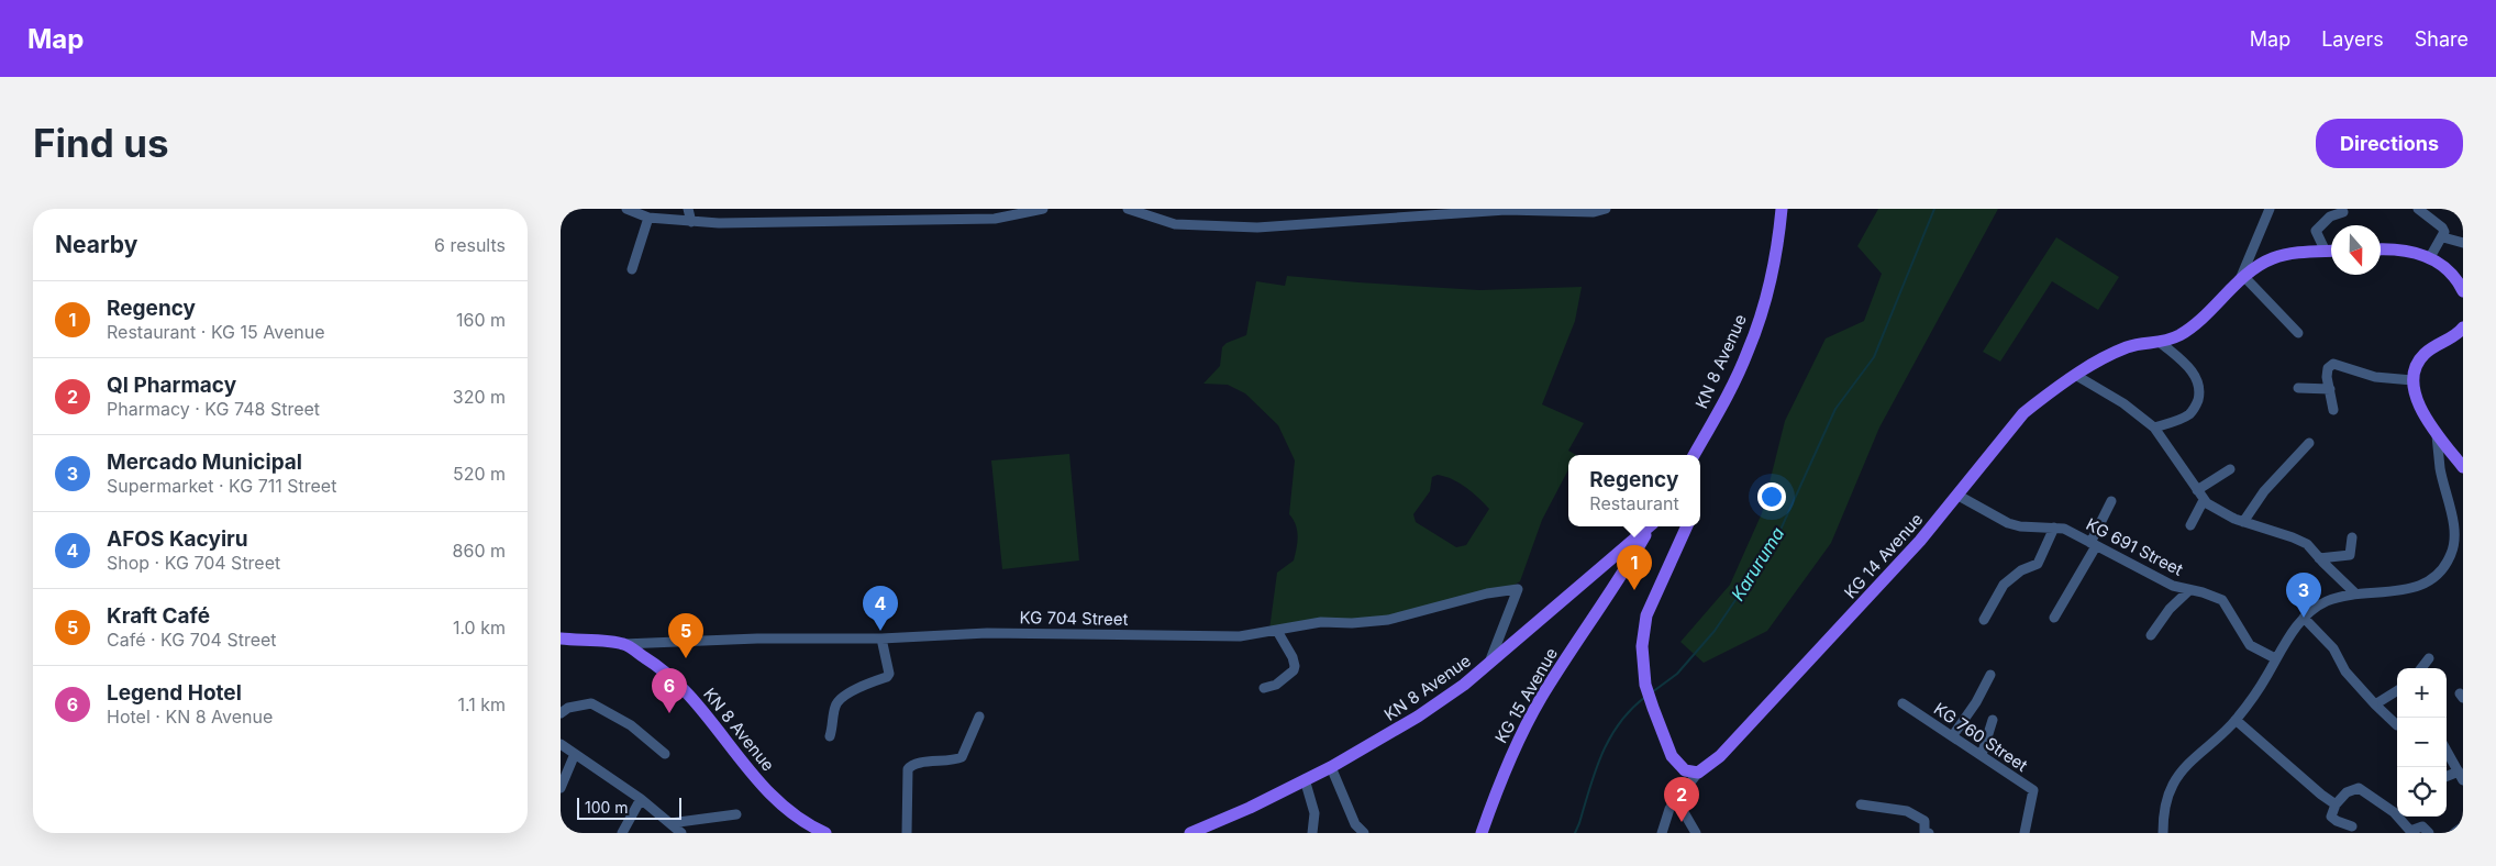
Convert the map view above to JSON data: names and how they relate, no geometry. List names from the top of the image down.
{
  "streets": {
    "main road": ["KN 8 Avenue", "KG 14 Avenue", "KG 15 Avenue"],
    "street": ["KG 691 Street", "KG 704 Street", "KG 760 Street"]
  },
  "crossings": [
    ["KN 8 Avenue", "KG 704 Street"],
    ["KG 691 Street", "KG 14 Avenue"]
  ],
  "water": ["Karuruma"],
  "scale_bar": "100 m",
  "north": "bottom",
  "page": {
    "header": "Map",
    "nav": ["Map", "Layers", "Share"],
    "buttons": "Directions",
    "title": "Find us",
    "heading": ["Nearby", "6 results"],
    "list": [
      {
        "mark": "1",
        "name": "Regency",
        "note": "Restaurant · KG 15 Avenue",
        "value": "160 m"
      },
      {
        "mark": "2",
        "name": "Ql Pharmacy",
        "note": "Pharmacy · KG 748 Street",
        "value": "320 m"
      },
      {
        "mark": "3",
        "name": "Mercado Municipal",
        "note": "Supermarket · KG 711 Street",
        "value": "520 m"
      },
      {
        "mark": "4",
        "name": "AFOS Kacyiru",
        "note": "Shop · KG 704 Street",
        "value": "860 m"
      },
      {
        "mark": "5",
        "name": "Kraft Café",
        "note": "Café · KG 704 Street",
        "value": "1.0 km"
      },
      {
        "mark": "6",
        "name": "Legend Hotel",
        "note": "Hotel · KN 8 Avenue",
        "value": "1.1 km"
      }
    ],
    "popup": ["Regency", "Restaurant"],
    "pins": [
      "1",
      "3",
      "4",
      "5",
      "6",
      "2"
    ],
    "map_buttons": ["+", "−"],
    "scale": "100 m"
  }
}
